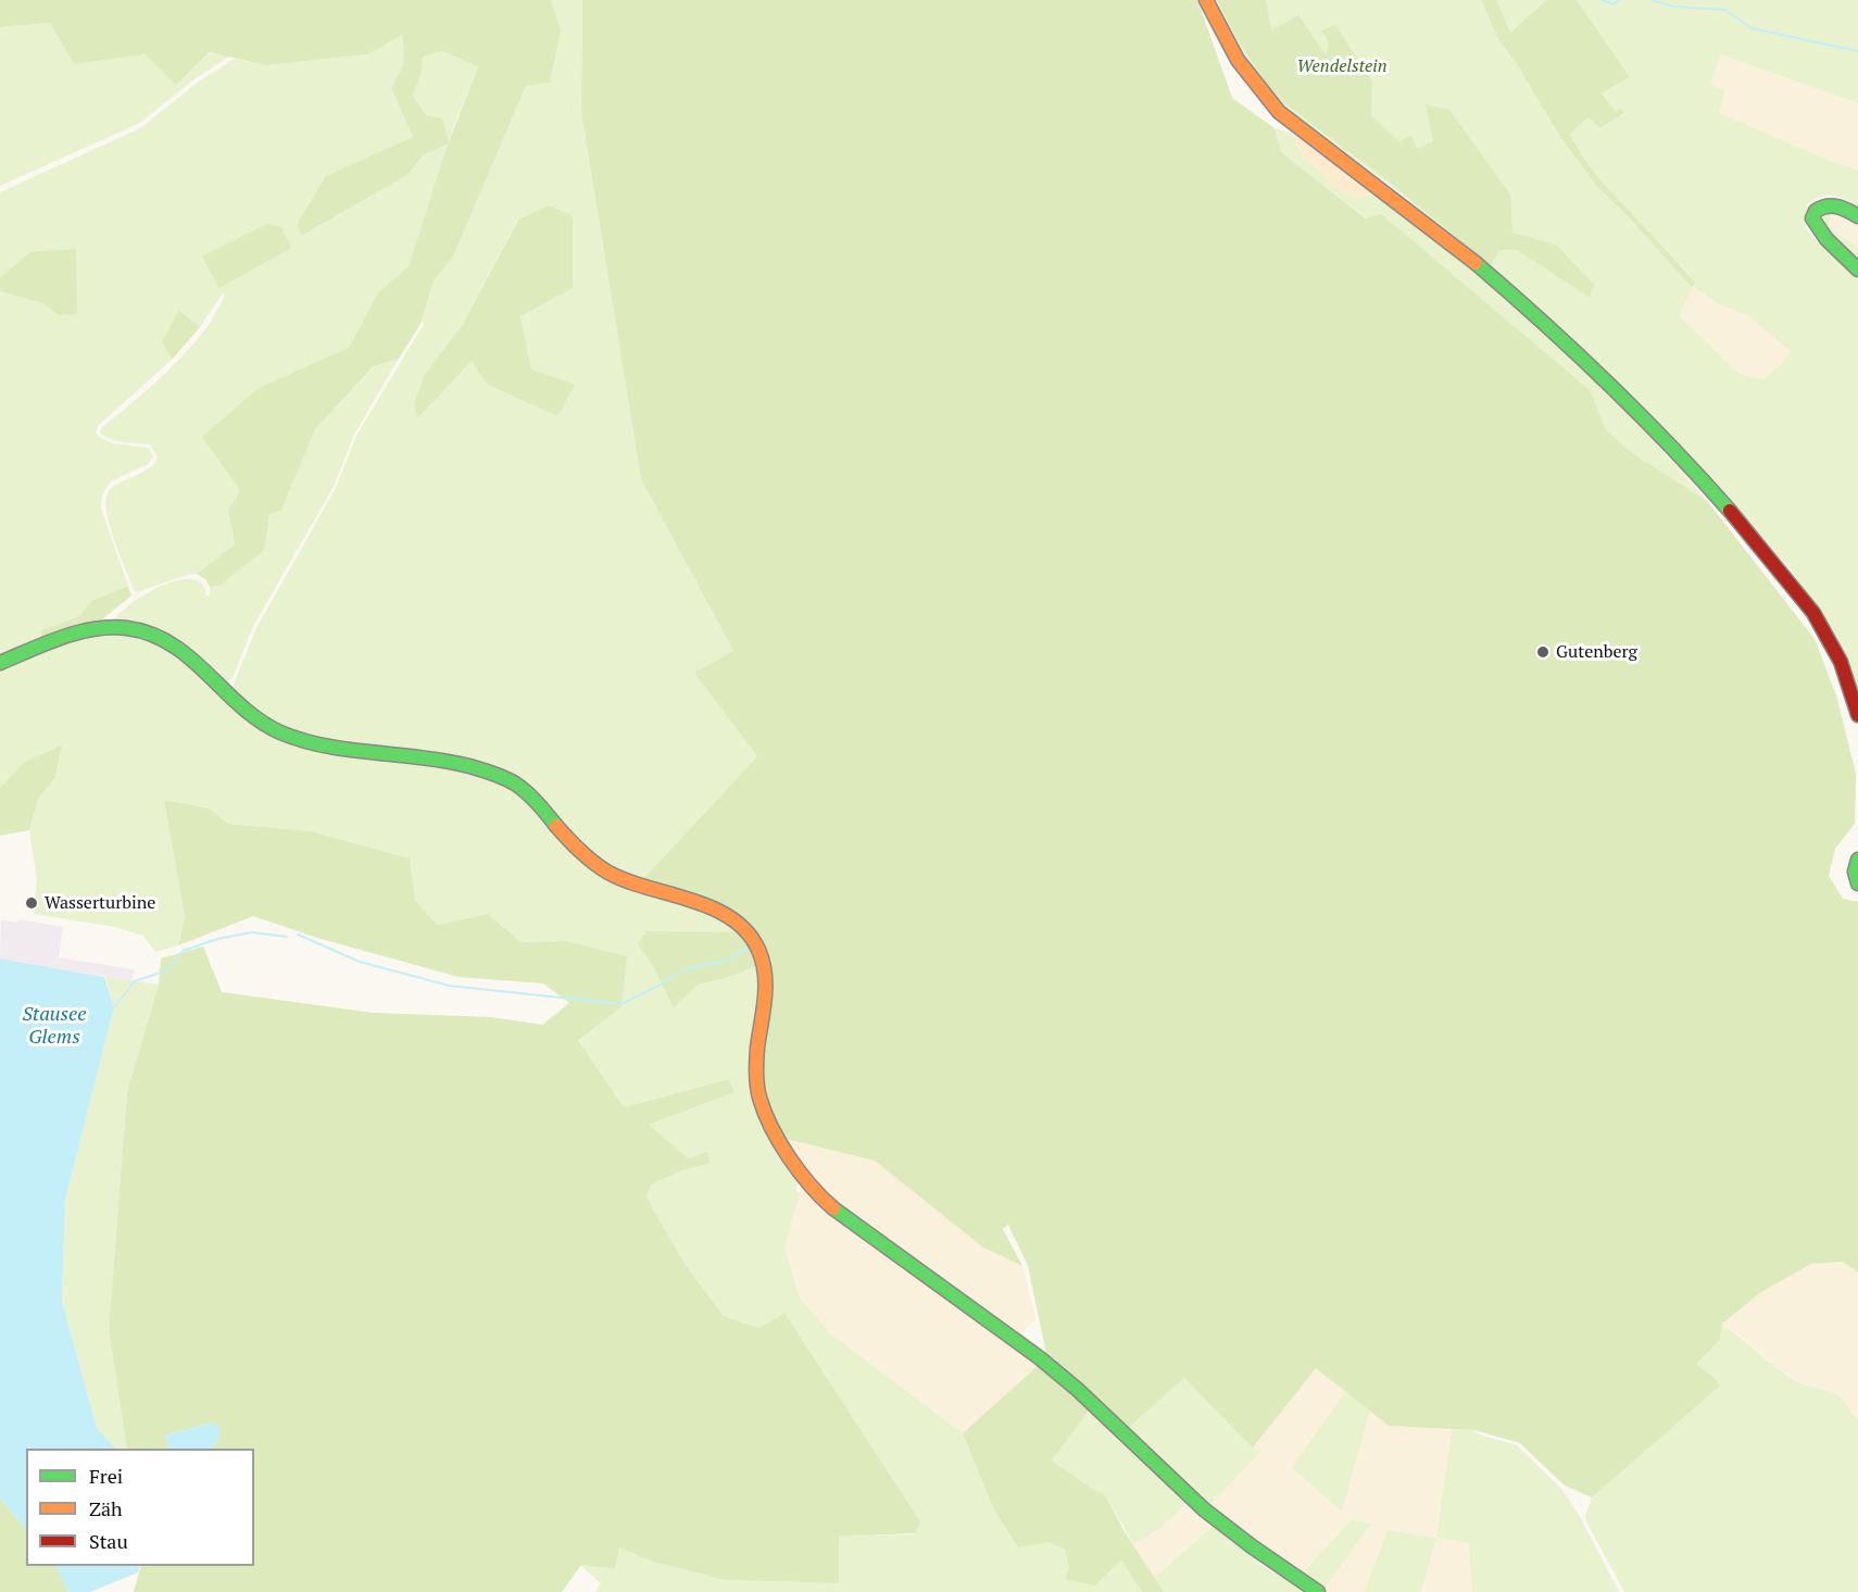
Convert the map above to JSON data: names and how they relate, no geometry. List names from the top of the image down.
{
  "water": ["Stausee Glems"],
  "parks": ["Wendelstein"],
  "places": ["Gutenberg", "Wasserturbine"],
  "legend": ["Frei", "Zäh", "Stau"]
}
